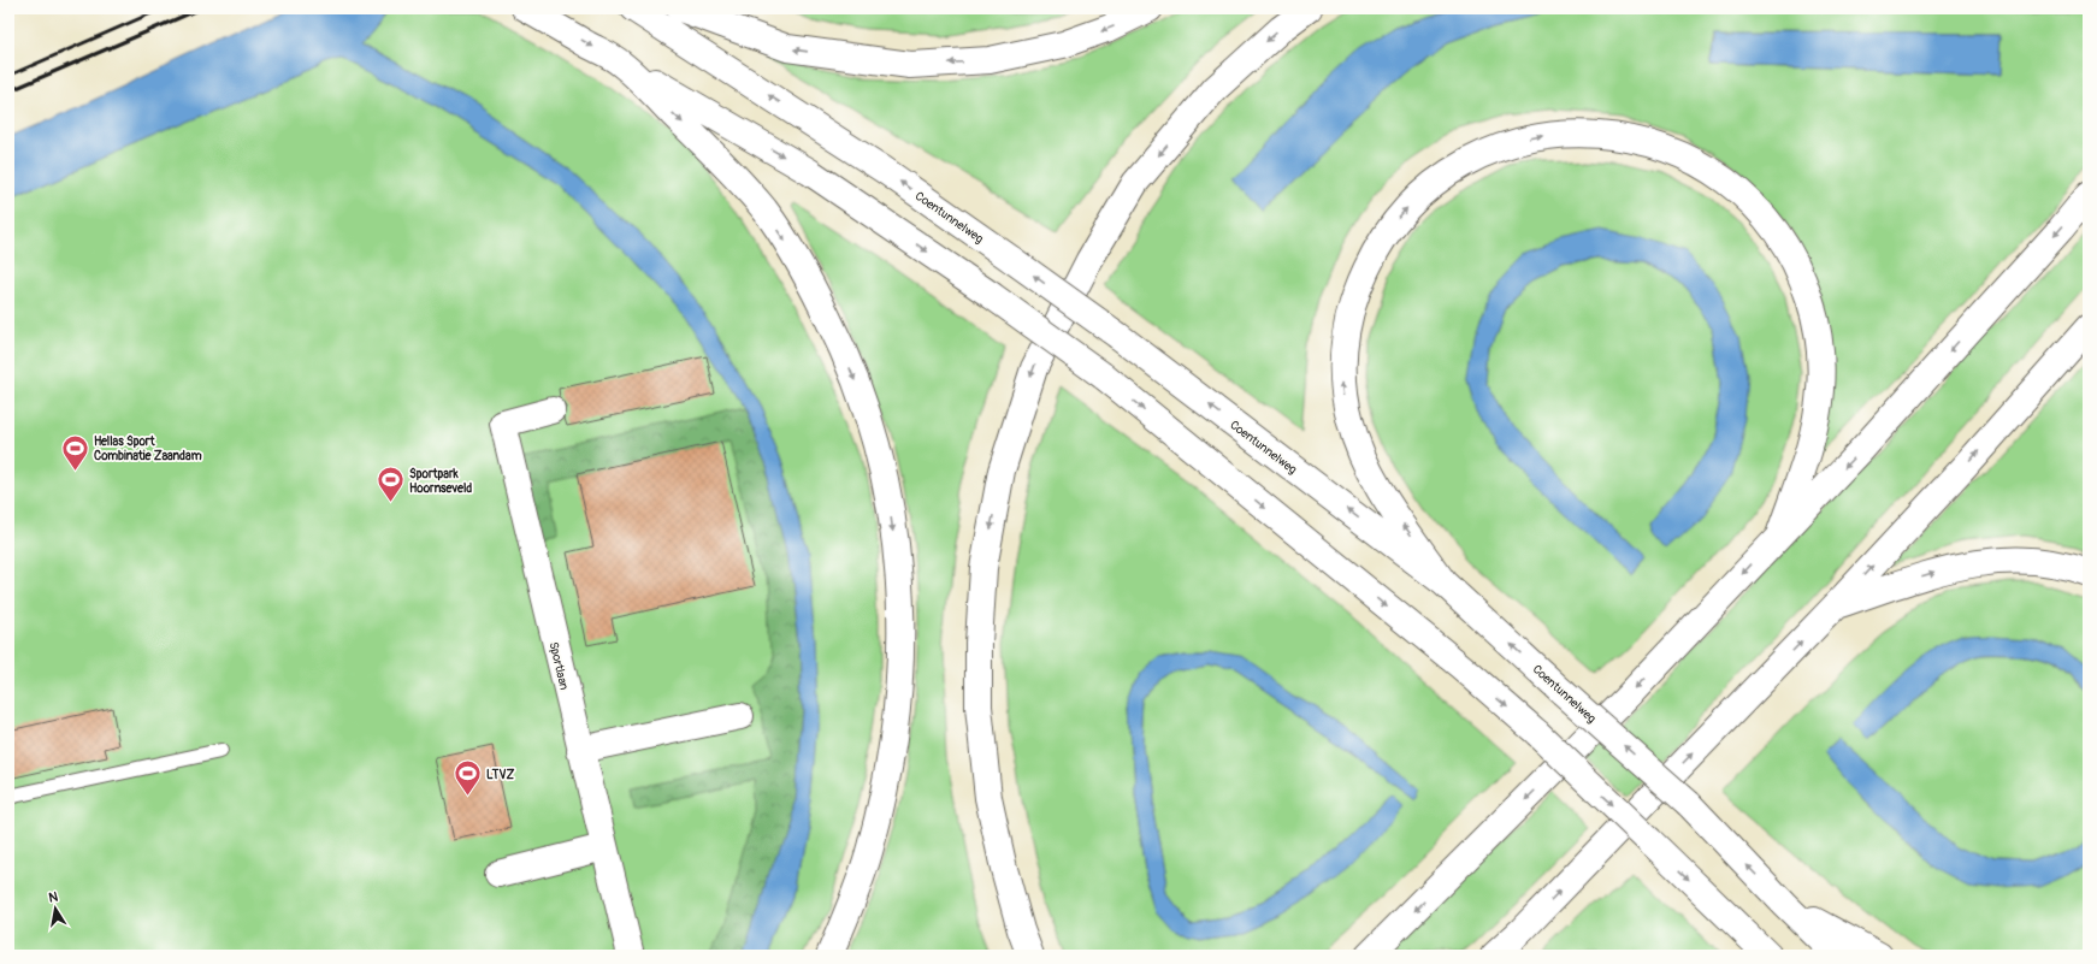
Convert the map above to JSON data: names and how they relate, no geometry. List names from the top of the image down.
{
  "streets": {
    "main road": ["Coentunnelweg", "Sportlaan"]
  },
  "places": {
    "sports": ["Hellas Sport Combinatie Zaandam", "Sportpark Hoornseveld", "LTVZ"]
  },
  "north": "top"
}
